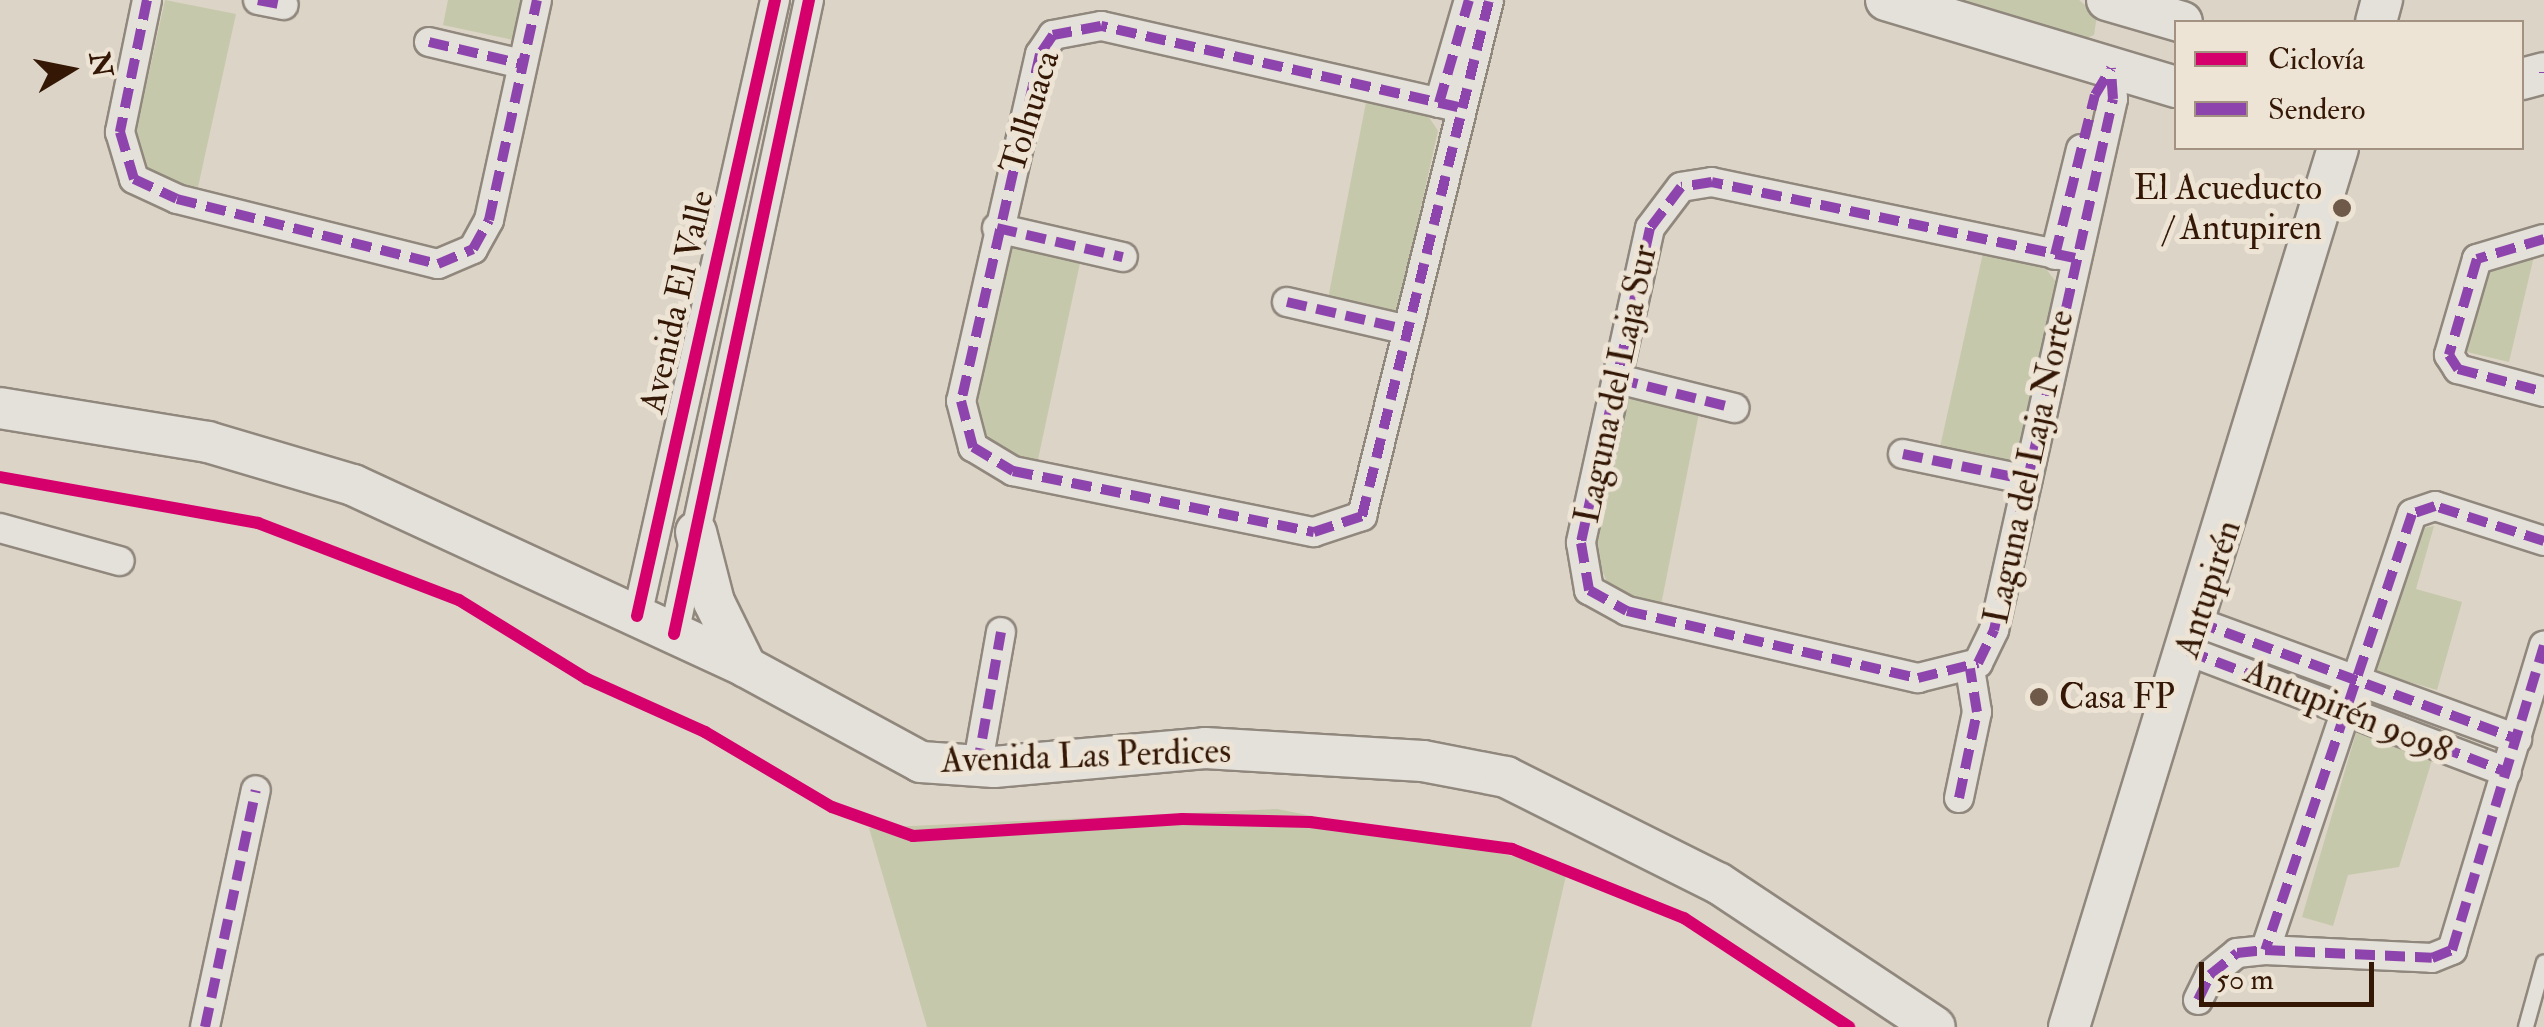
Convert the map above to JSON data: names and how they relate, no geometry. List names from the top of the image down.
{
  "streets": {
    "street": [
      "Tolhuaca",
      "Avenida El Valle",
      "Laguna del Laja Sur",
      "Laguna del Laja Norte",
      "Antupirén",
      "Antupirén 9098",
      "Avenida Las Perdices"
    ]
  },
  "crossings": [
    ["Avenida El Valle", "Avenida Las Perdices"],
    ["Laguna del Laja Sur", "Laguna del Laja Norte"],
    ["Antupirén", "Antupirén 9098"]
  ],
  "places": ["El Acueducto / Antupiren", "Casa FP"],
  "legend": ["Ciclovía", "Sendero"],
  "scale_bar": "50 m",
  "north": "right"
}
